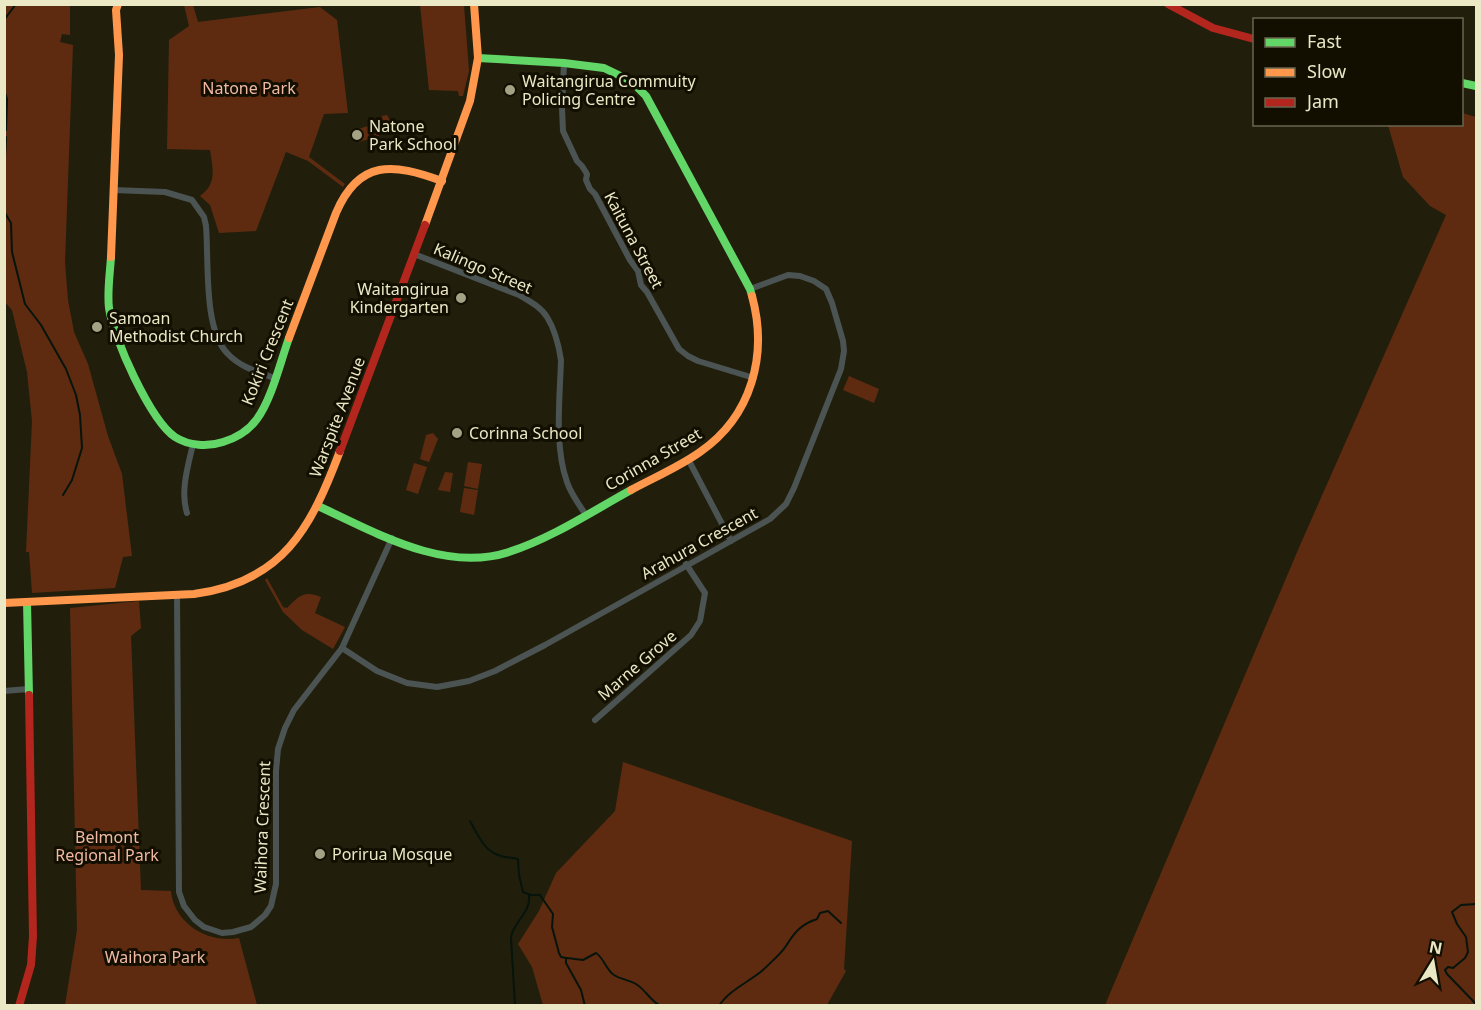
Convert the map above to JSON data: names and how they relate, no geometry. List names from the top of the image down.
{
  "streets": {
    "street": [
      "Kaituna Street",
      "Kalingo Street",
      "Kokiri Crescent",
      "Warspite Avenue",
      "Corinna Street",
      "Arahura Crescent",
      "Marne Grove",
      "Waihora Crescent"
    ]
  },
  "crossings": [
    ["Kaituna Street", "Corinna Street"],
    ["Kalingo Street", "Warspite Avenue"],
    ["Kalingo Street", "Corinna Street"],
    ["Kokiri Crescent", "Warspite Avenue"],
    ["Warspite Avenue", "Corinna Street"],
    ["Warspite Avenue", "Waihora Crescent"],
    ["Corinna Street", "Arahura Crescent"],
    ["Corinna Street", "Waihora Crescent"],
    ["Arahura Crescent", "Marne Grove"],
    ["Arahura Crescent", "Waihora Crescent"]
  ],
  "parks": ["Natone Park", "Belmont Regional Park", "Waihora Park"],
  "places": [
    "Waitangirua Commuity Policing Centre",
    "Natone Park School",
    "Waitangirua Kindergarten",
    "Samoan Methodist Church",
    "Corinna School",
    "Porirua Mosque"
  ],
  "legend": ["Fast", "Slow", "Jam"],
  "north": "top"
}
